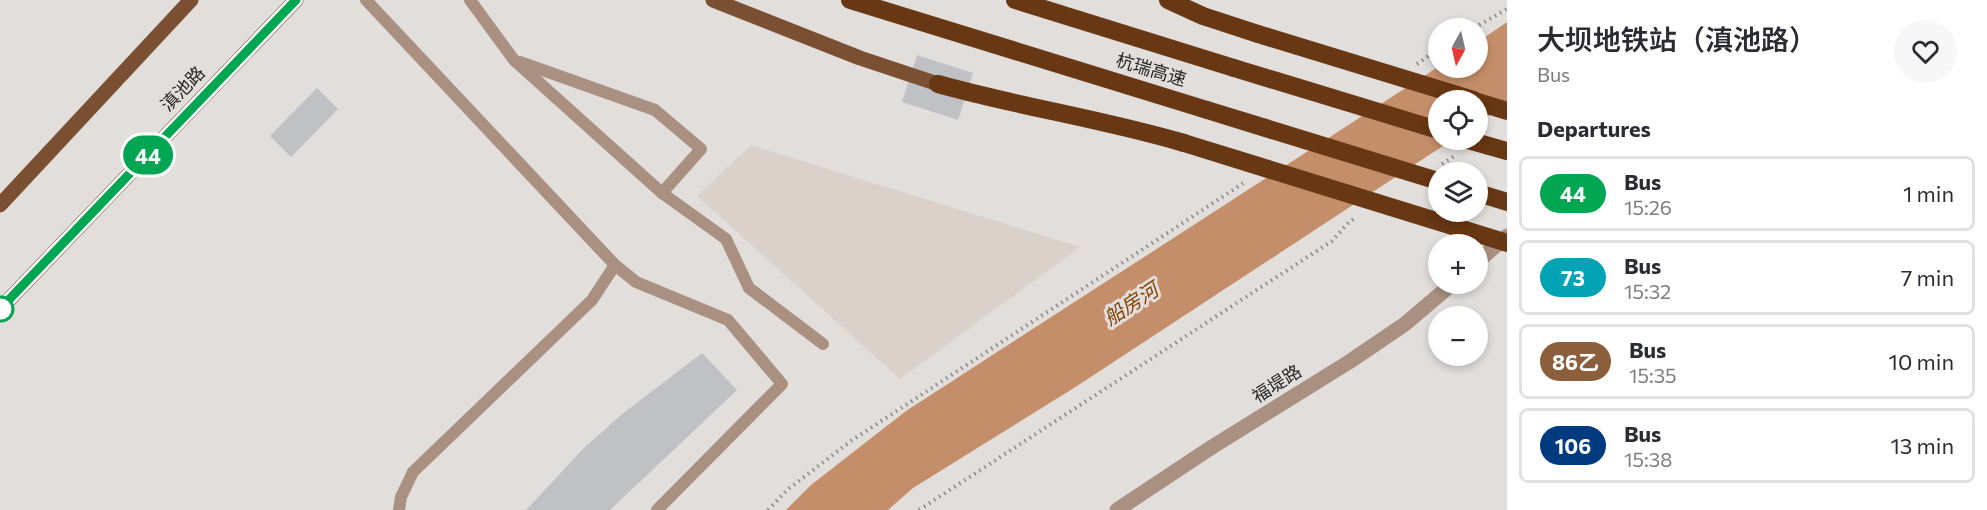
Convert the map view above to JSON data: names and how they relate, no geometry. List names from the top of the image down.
{
  "streets": {
    "highway": ["杭瑞高速"],
    "main road": ["滇池路"],
    "street": ["福堤路"]
  },
  "water": ["船房河"],
  "lines": ["bus line 44"],
  "north": "bottom",
  "page": {
    "on_map": "44",
    "heading": [
      ["大坝地铁站（滇池路）", "Bus"],
      "Departures"
    ],
    "map_buttons": ["+", "−"],
    "list": [
      {
        "mark": "44",
        "name": "Bus",
        "note": "15:26",
        "value": "1 min"
      },
      {
        "mark": "73",
        "name": "Bus",
        "note": "15:32",
        "value": "7 min"
      },
      {
        "mark": "86乙",
        "name": "Bus",
        "note": "15:35",
        "value": "10 min"
      },
      {
        "mark": "106",
        "name": "Bus",
        "note": "15:38",
        "value": "13 min"
      }
    ]
  }
}
